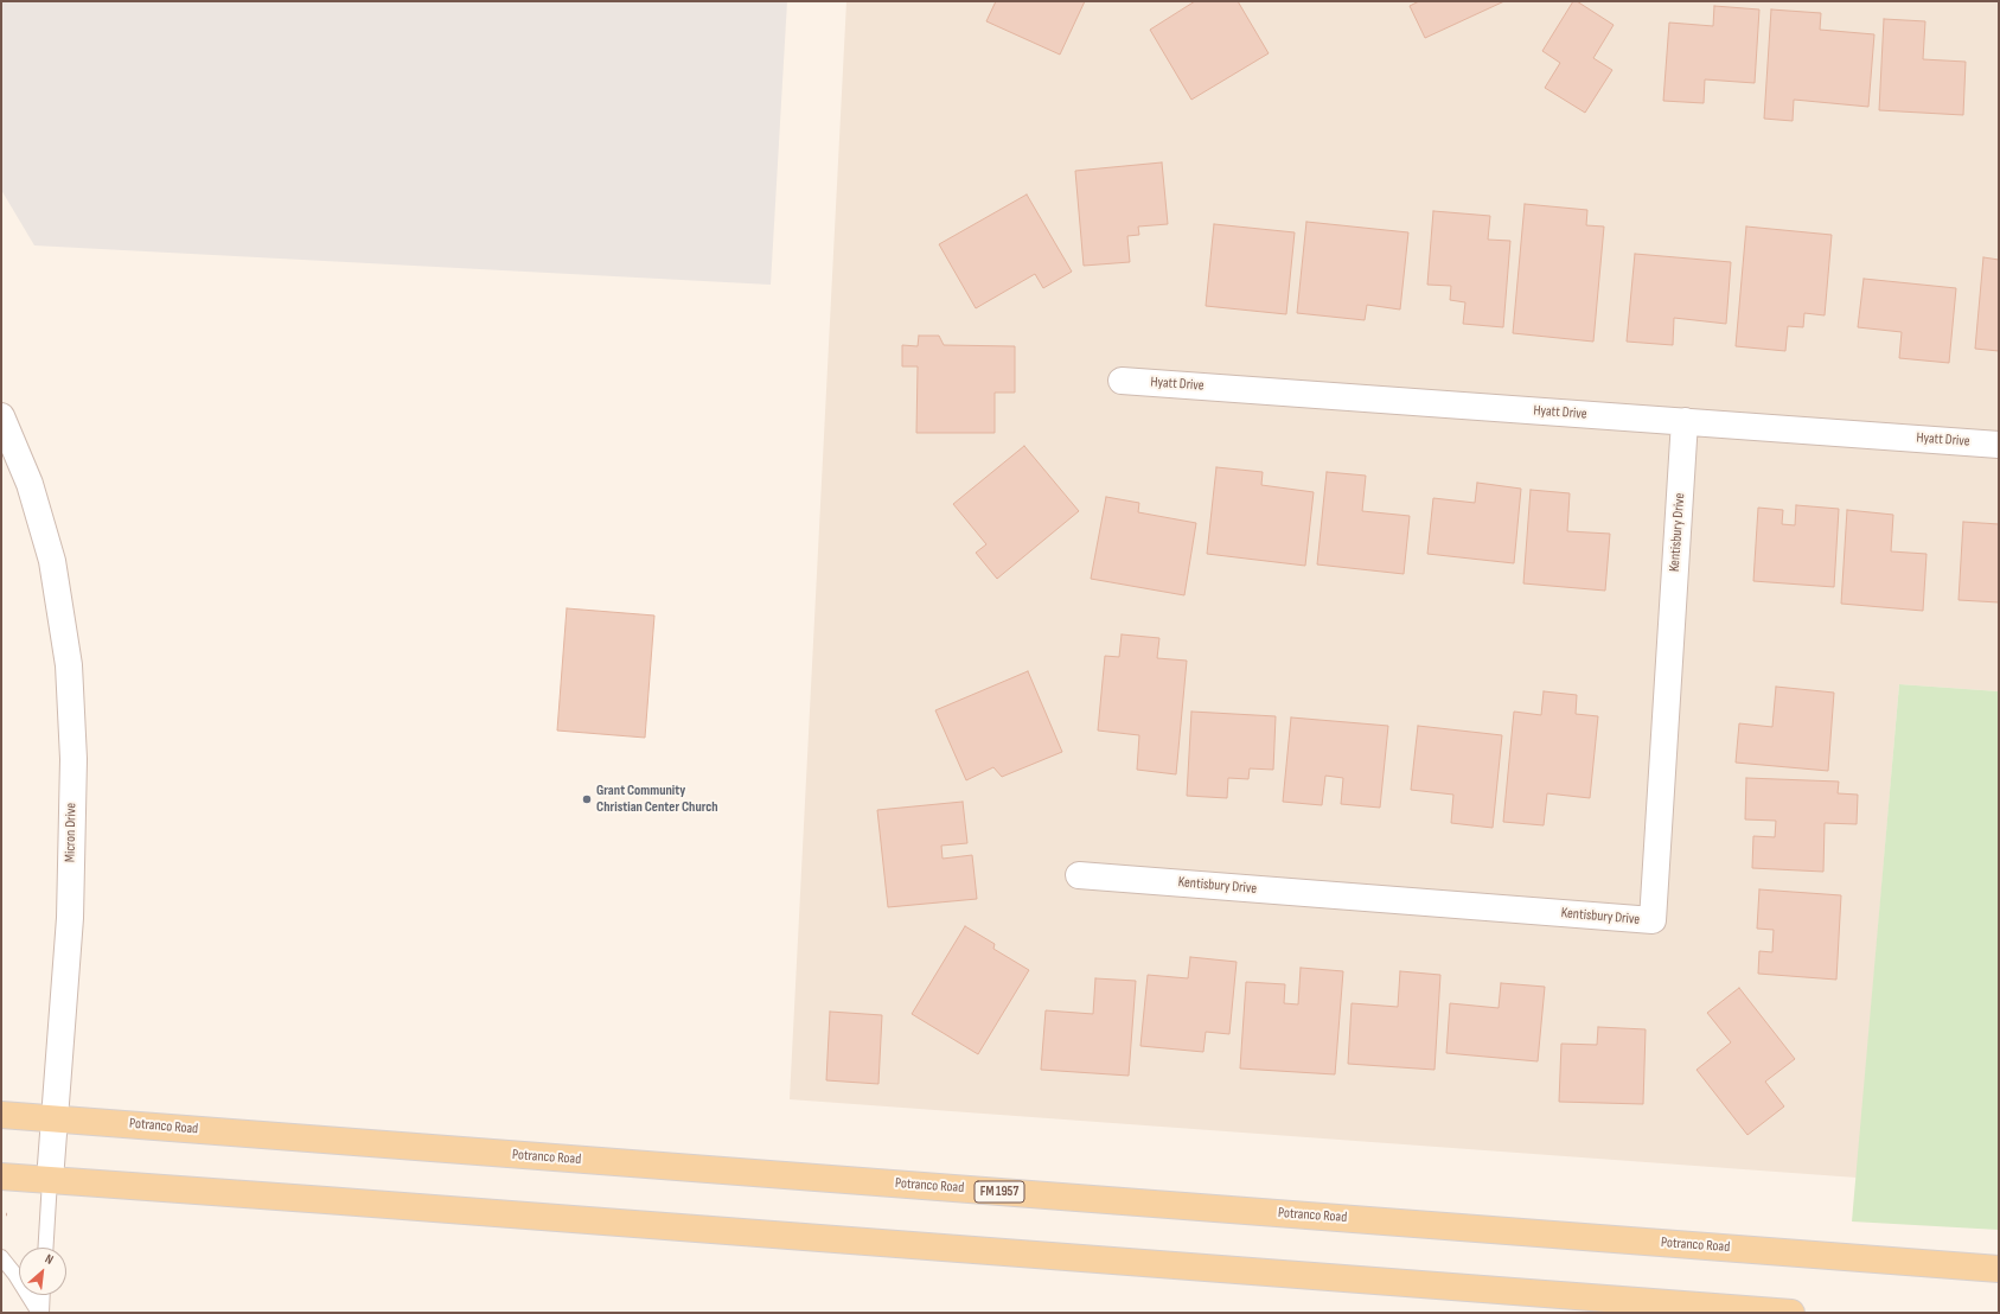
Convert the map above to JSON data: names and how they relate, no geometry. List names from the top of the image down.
{
  "streets": {
    "main road": ["Potranco Road", "FM 1957"],
    "street": ["Hyatt Drive", "Kentisbury Drive", "Micron Drive"]
  },
  "crossings": [
    ["Hyatt Drive", "Kentisbury Drive"],
    ["Micron Drive", "Potranco Road"]
  ],
  "places": ["Grant Community Christian Center Church"],
  "north": "top right"
}
